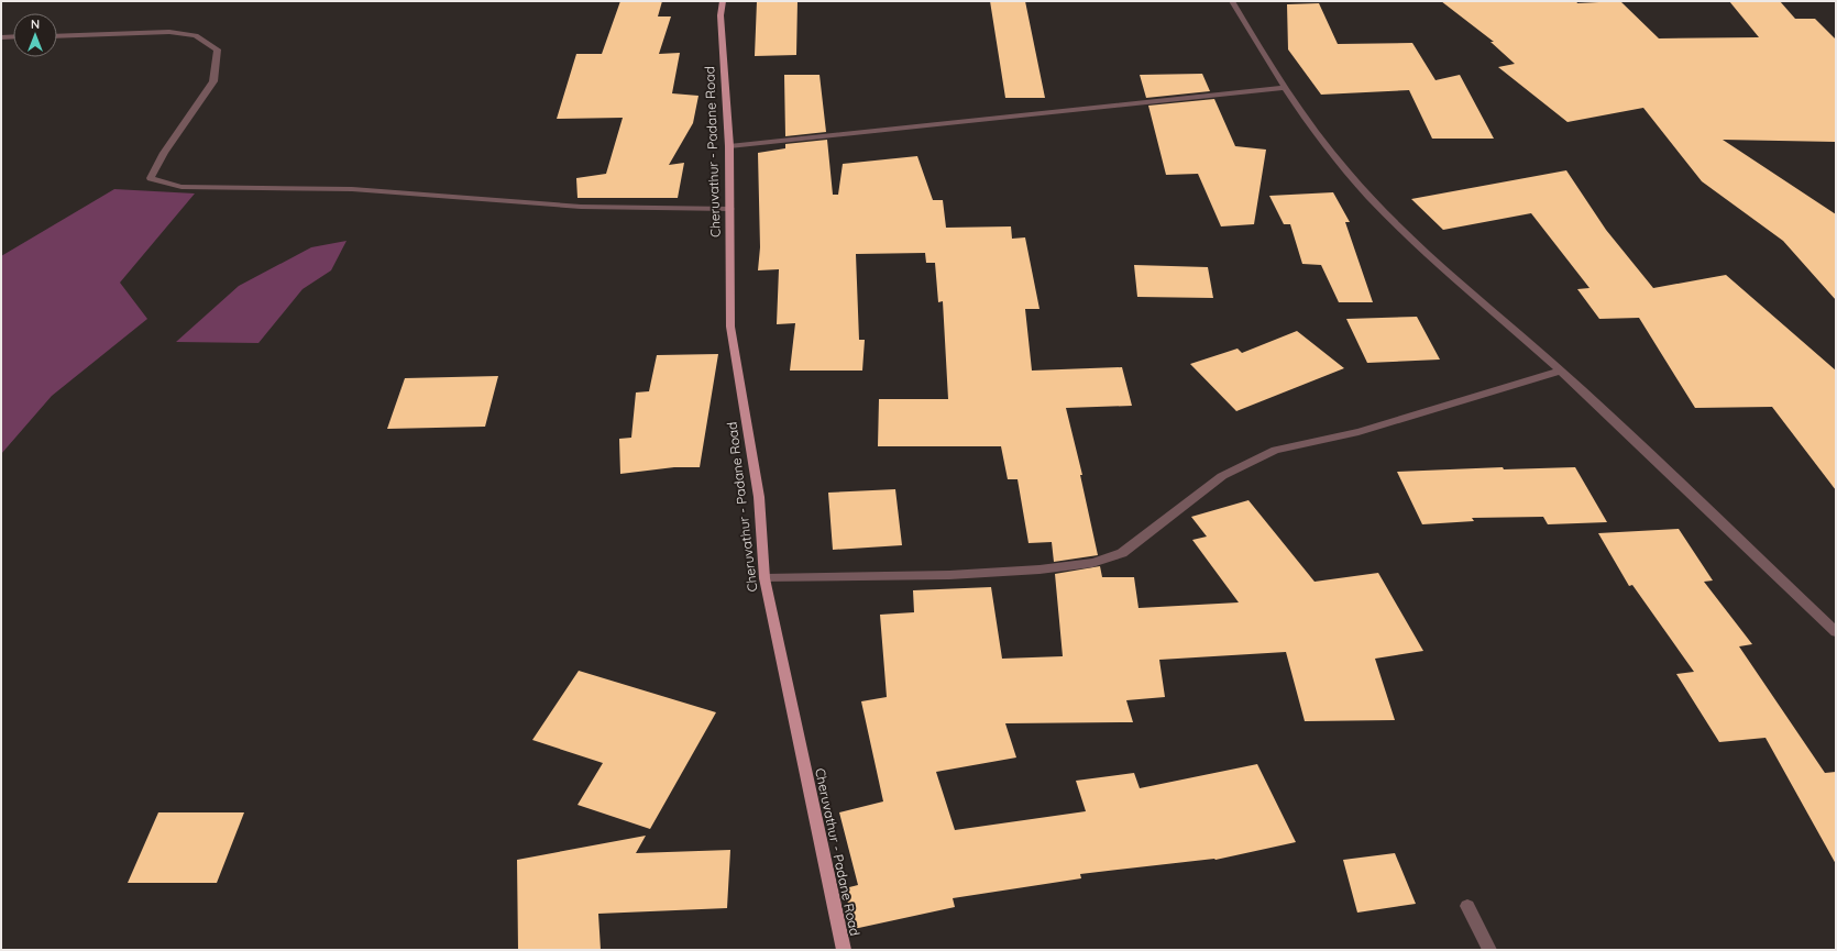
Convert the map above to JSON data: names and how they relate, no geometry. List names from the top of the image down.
{
  "streets": {
    "main road": ["Cheruvathur - Padane Road"]
  },
  "north": "top"
}
